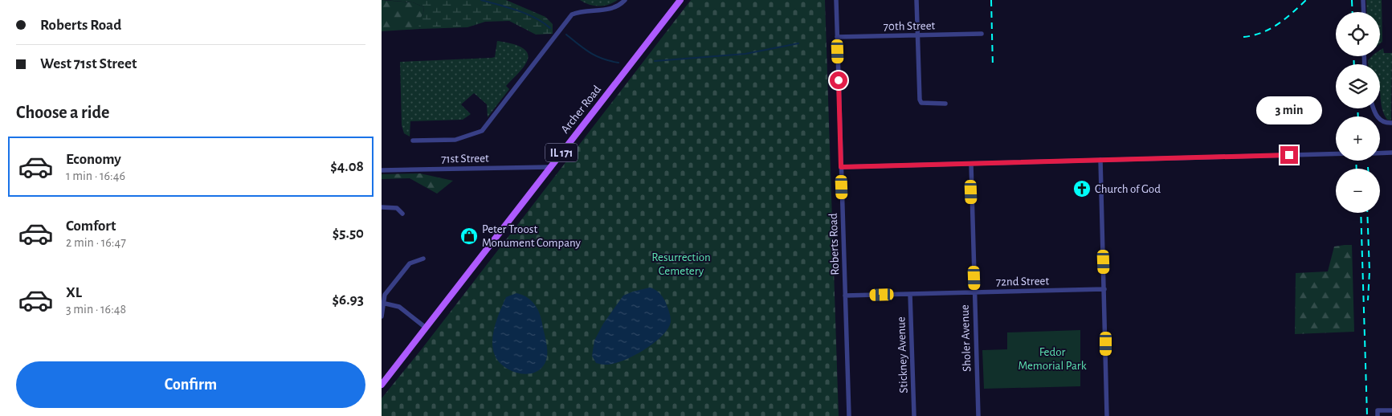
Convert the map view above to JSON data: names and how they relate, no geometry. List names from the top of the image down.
{
  "streets": {
    "main road": ["Archer Road", "IL 171"],
    "street": [
      "70th Street",
      "71st Street",
      "Roberts Road",
      "72nd Street",
      "Sholer Avenue",
      "Stickney Avenue"
    ]
  },
  "crossings": [
    ["70th Street", "Roberts Road"],
    ["Archer Road", "71st Street"],
    ["Roberts Road", "72nd Street"],
    ["72nd Street", "Sholer Avenue"],
    ["72nd Street", "Stickney Avenue"]
  ],
  "parks": ["Resurrection Cemetery", "Fedor Memorial Park"],
  "places": {
    "church": ["Church of God"],
    "shop": ["Peter Troost Monument Company"]
  },
  "page": {
    "banner": ["Roberts Road", "West 71st Street"],
    "map_buttons": ["+", "−"],
    "heading": "Choose a ride",
    "bubble": "3 min",
    "list": [
      {
        "name": "Economy",
        "note": "1 min · 16:46",
        "value": "$4.08"
      },
      {
        "name": "Comfort",
        "note": "2 min · 16:47",
        "value": "$5.50"
      },
      {
        "name": "XL",
        "note": "3 min · 16:48",
        "value": "$6.93"
      }
    ],
    "buttons": "Confirm"
  }
}
